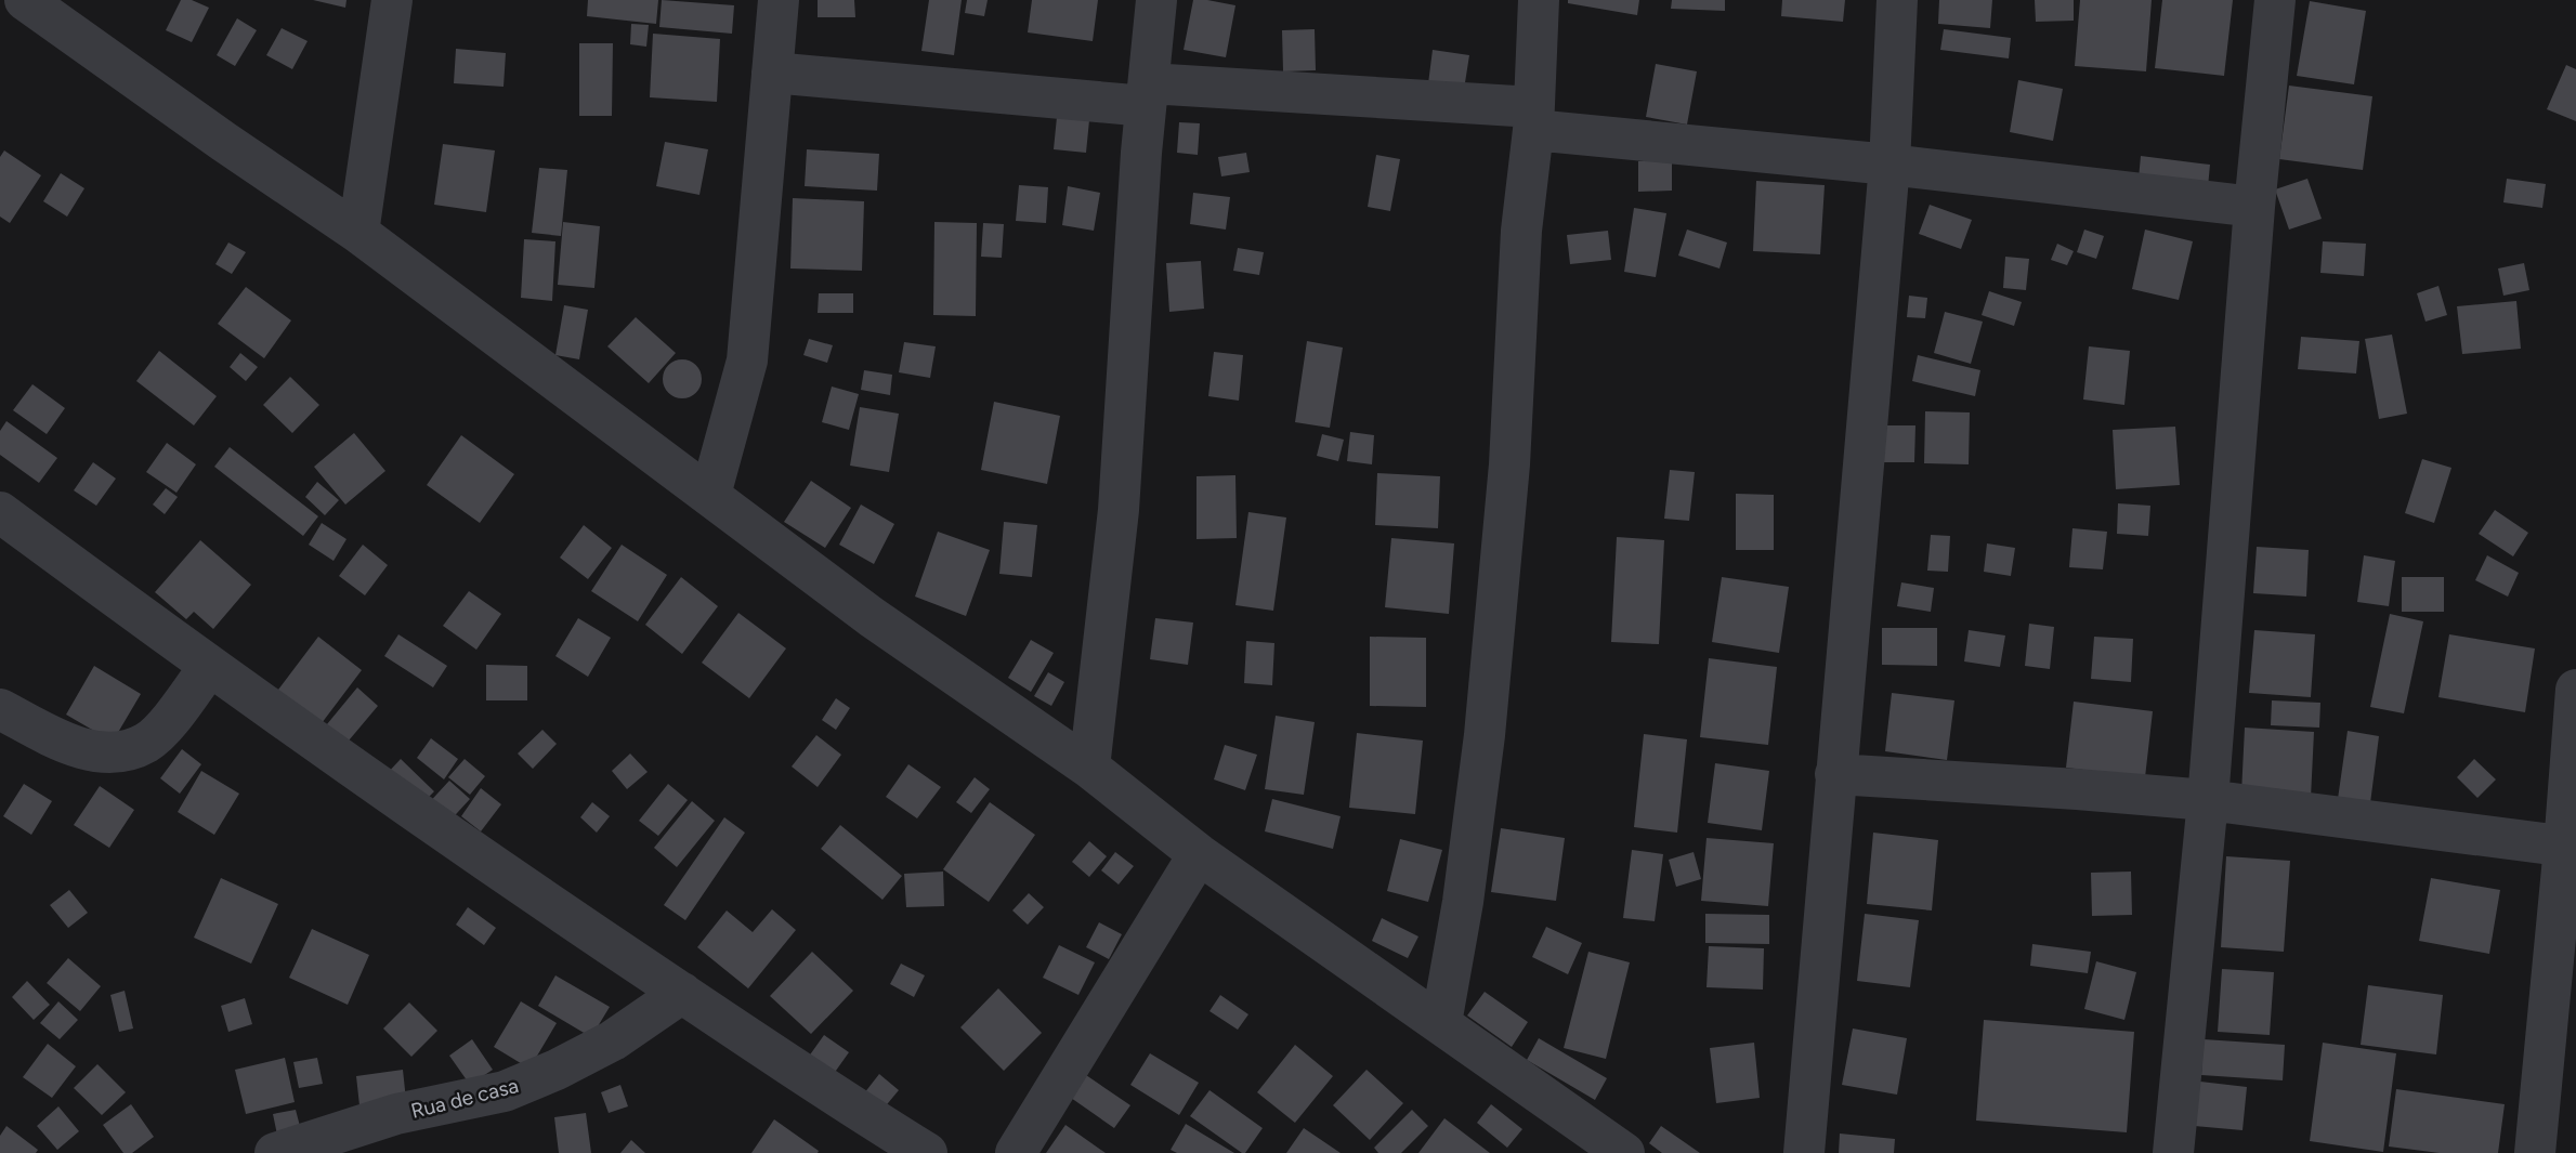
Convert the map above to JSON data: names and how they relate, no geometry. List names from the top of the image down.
{
  "streets": {
    "street": ["Rua de casa"]
  }
}
